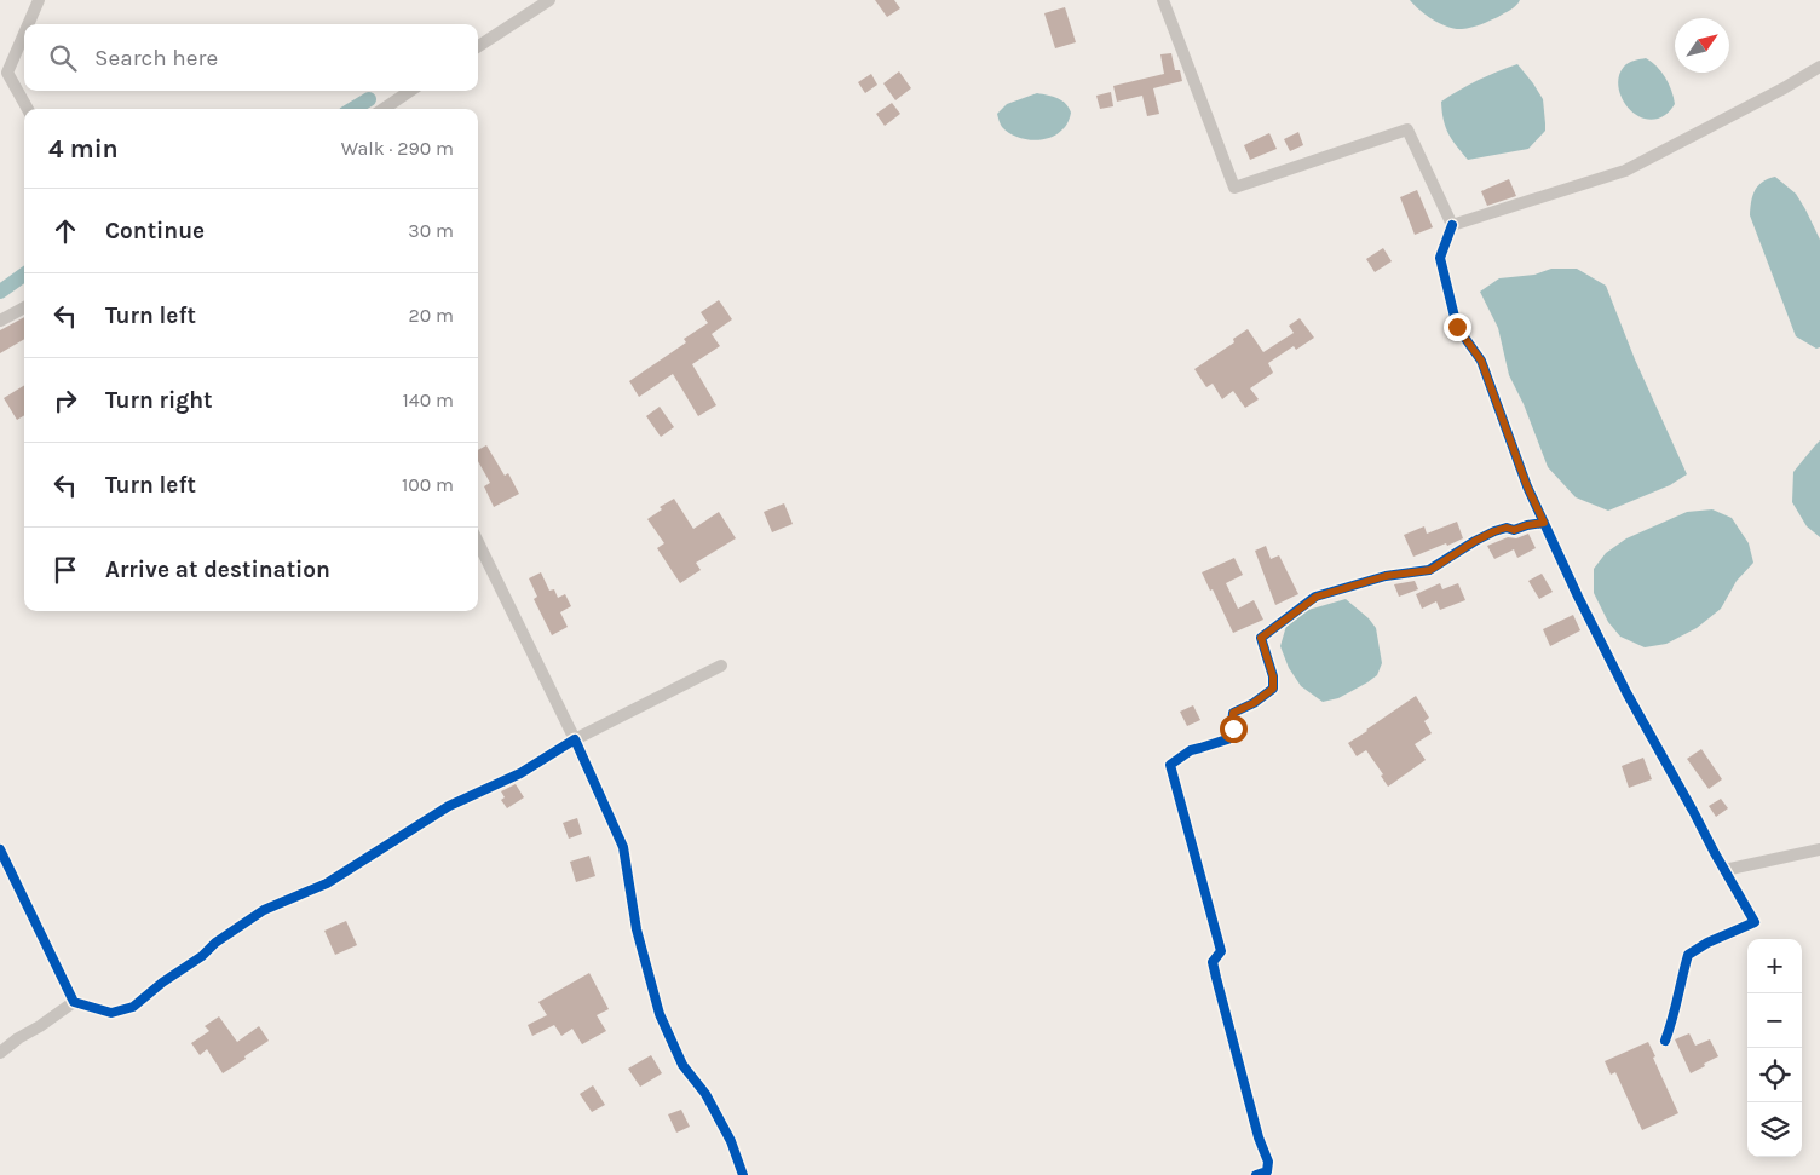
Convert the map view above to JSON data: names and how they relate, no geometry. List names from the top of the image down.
{
  "north": "top right",
  "page": {
    "search": "Search here",
    "heading": ["4 min", "Walk · 290 m"],
    "list": [
      ["Continue", "30 m"],
      ["Turn left", "20 m"],
      ["Turn right", "140 m"],
      ["Turn left", "100 m"],
      "Arrive at destination"
    ],
    "map_buttons": ["+", "−"]
  }
}
